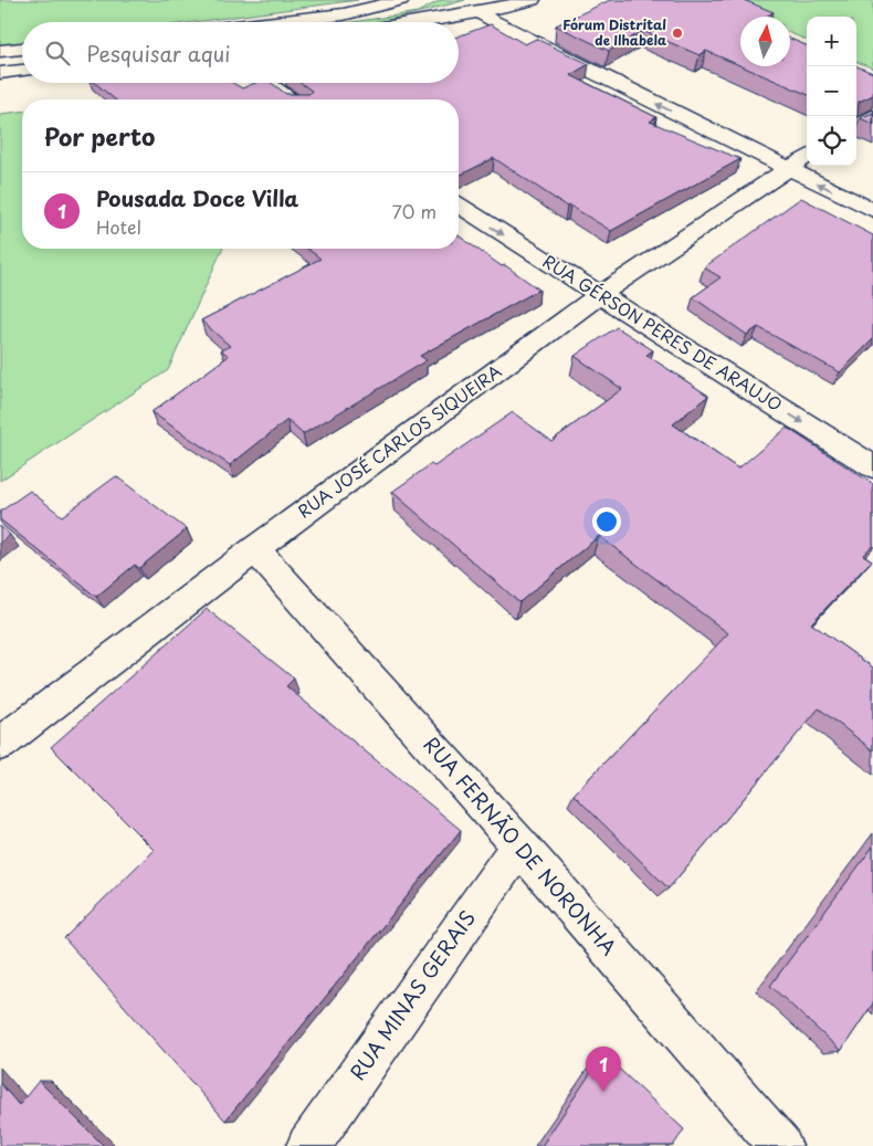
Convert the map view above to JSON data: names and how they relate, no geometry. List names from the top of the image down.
{
  "streets": {
    "street": [
      "RUA GÉRSON PERES DE ARAUJO",
      "RUA JOSÉ CARLOS SIQUEIRA",
      "RUA FERNÃO DE NORONHA",
      "RUA MINAS GERAIS"
    ]
  },
  "crossings": [
    ["RUA GÉRSON PERES DE ARAUJO", "RUA JOSÉ CARLOS SIQUEIRA"],
    ["RUA JOSÉ CARLOS SIQUEIRA", "RUA FERNÃO DE NORONHA"],
    ["RUA FERNÃO DE NORONHA", "RUA MINAS GERAIS"]
  ],
  "places": ["Fórum Distrital de Ilhabela"],
  "north": "top",
  "page": {
    "map_buttons": ["+", "−"],
    "search": "Pesquisar aqui",
    "heading": "Por perto",
    "list": [
      {
        "mark": "1",
        "name": "Pousada Doce Villa",
        "note": "Hotel",
        "value": "70 m"
      }
    ],
    "pins": "1"
  }
}
